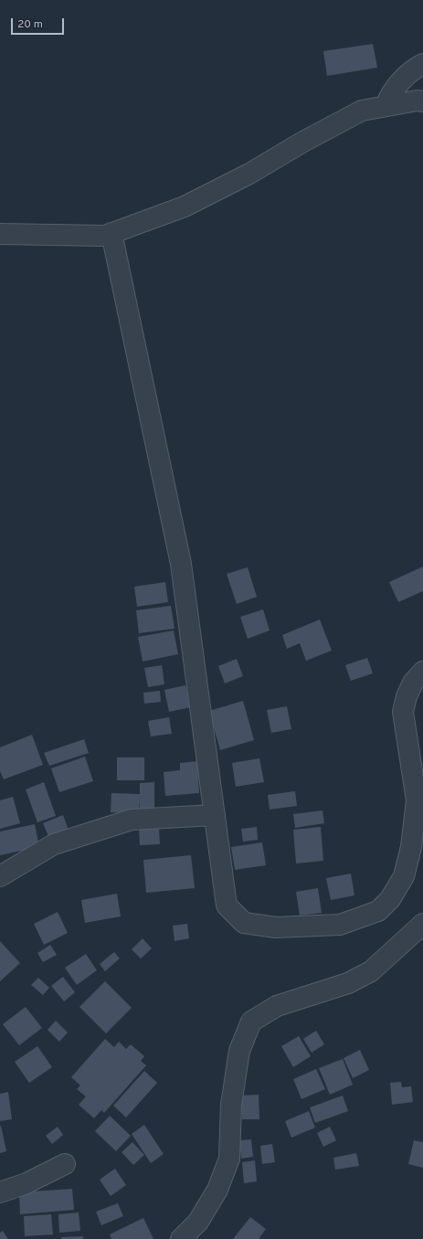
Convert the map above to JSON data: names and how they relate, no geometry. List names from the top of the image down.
{
  "scale_bar": "20 m"
}
